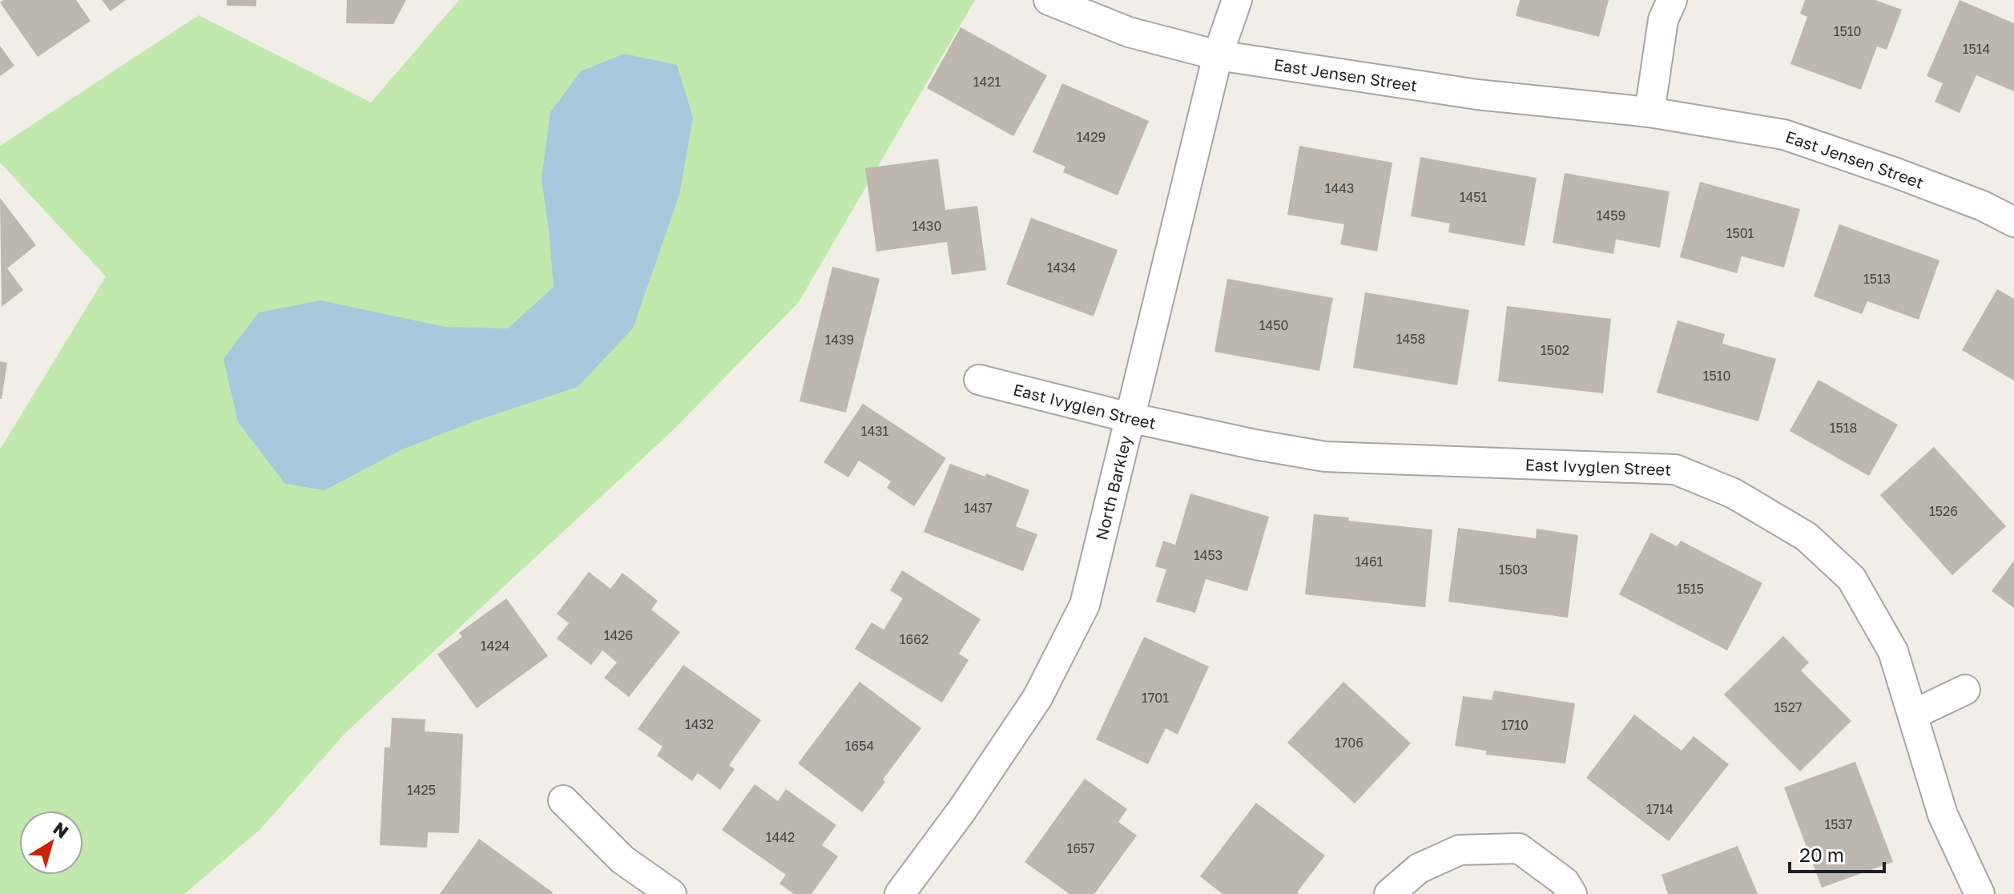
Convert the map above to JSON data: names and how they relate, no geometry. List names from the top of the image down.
{
  "streets": {
    "street": ["East Jensen Street", "East Ivyglen Street", "North Barkley"]
  },
  "crossings": [
    ["East Jensen Street", "North Barkley"],
    ["East Ivyglen Street", "North Barkley"]
  ],
  "house_numbers": [
    "1510",
    "1514",
    "1421",
    "1429",
    "1443",
    "1451",
    "1459",
    "1430",
    "1501",
    "1434",
    "1513",
    "1450",
    "1458",
    "1439",
    "1502",
    "1510",
    "1518",
    "1431",
    "1437",
    "1526",
    "1453",
    "1461",
    "1503",
    "1515",
    "1426",
    "1662",
    "1424",
    "1701",
    "1527",
    "1432",
    "1710",
    "1706",
    "1654",
    "1425",
    "1714",
    "1537",
    "1442",
    "1657"
  ],
  "scale_bar": "20 m",
  "north": "top right"
}
